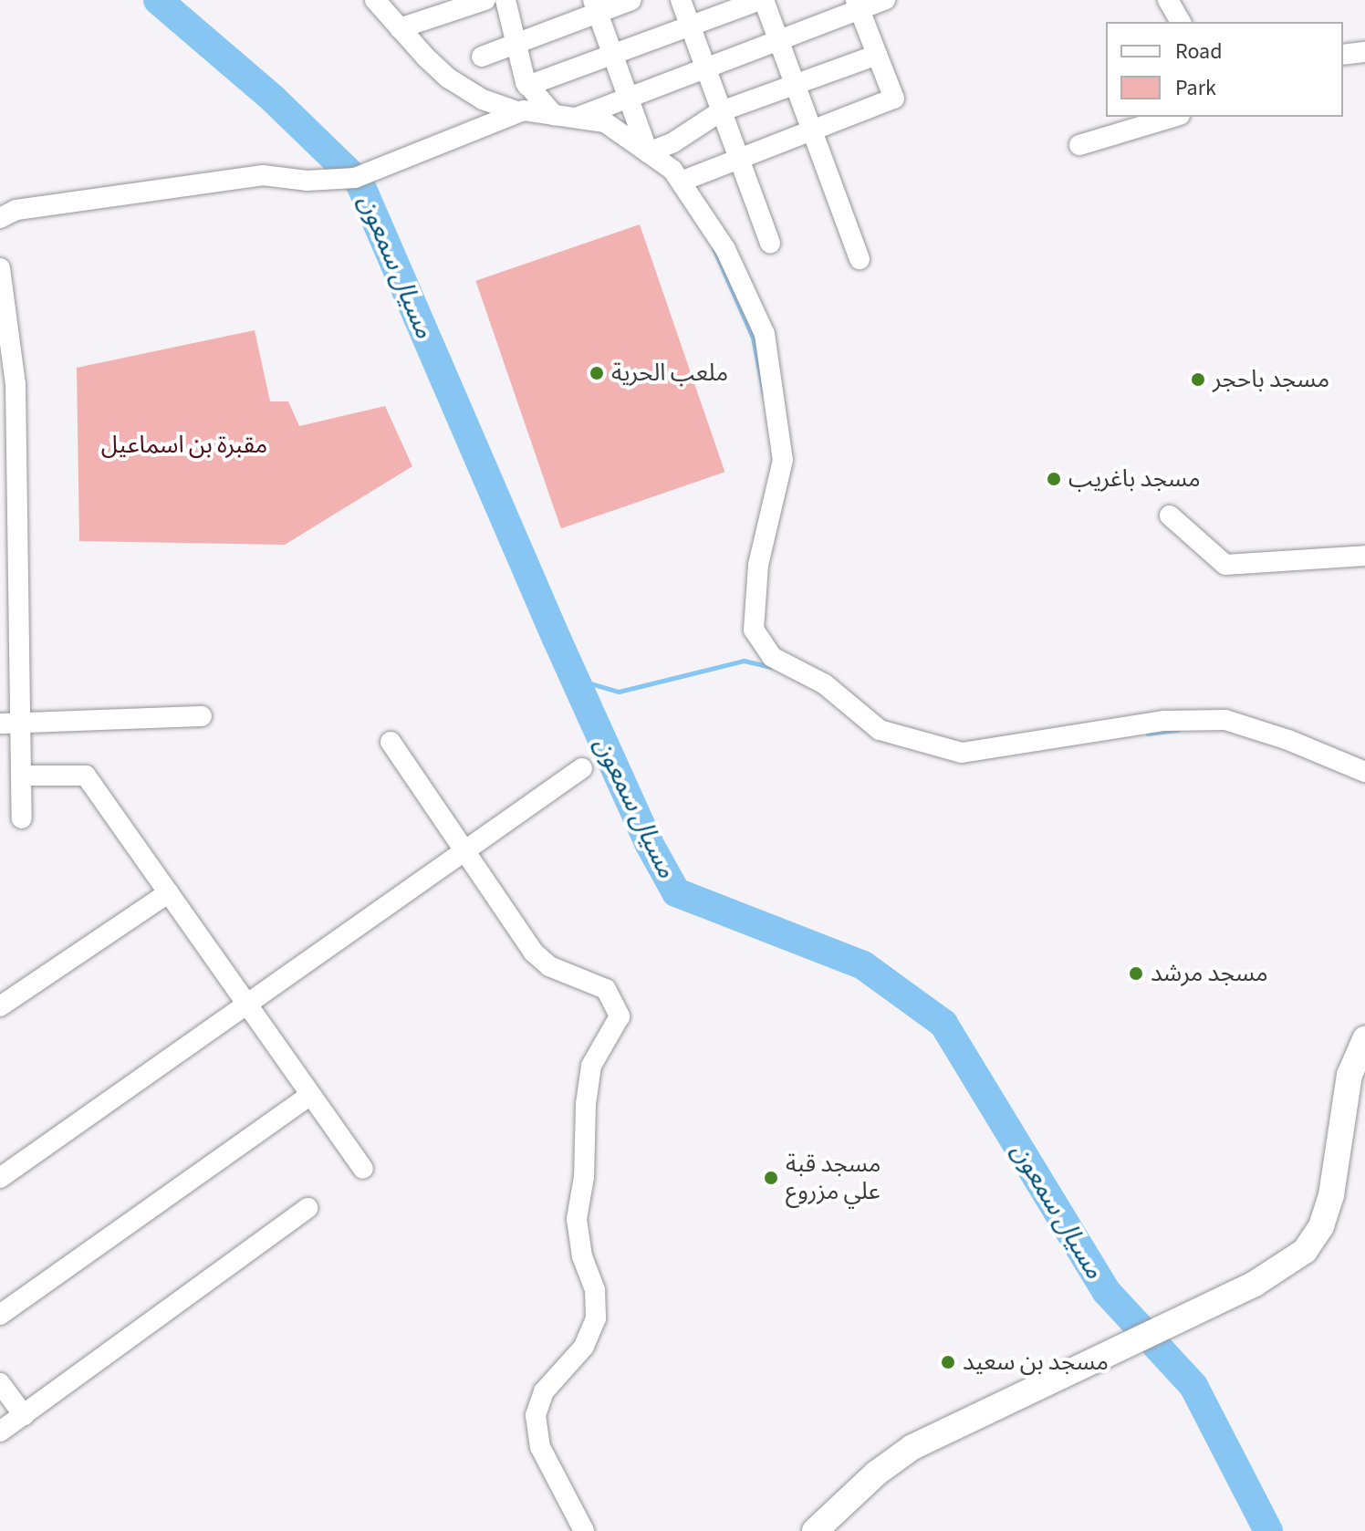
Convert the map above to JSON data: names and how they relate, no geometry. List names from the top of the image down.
{
  "water": ["مسيال سمعون"],
  "parks": ["مقبرة بن اسماعيل"],
  "places": [
    "ملعب الحرية",
    "مسجد باحجر",
    "مسجد باغريب",
    "مسجد مرشد",
    "مسجد قبة علي مزروع",
    "مسجد بن سعيد"
  ],
  "legend": ["Road", "Park"]
}
